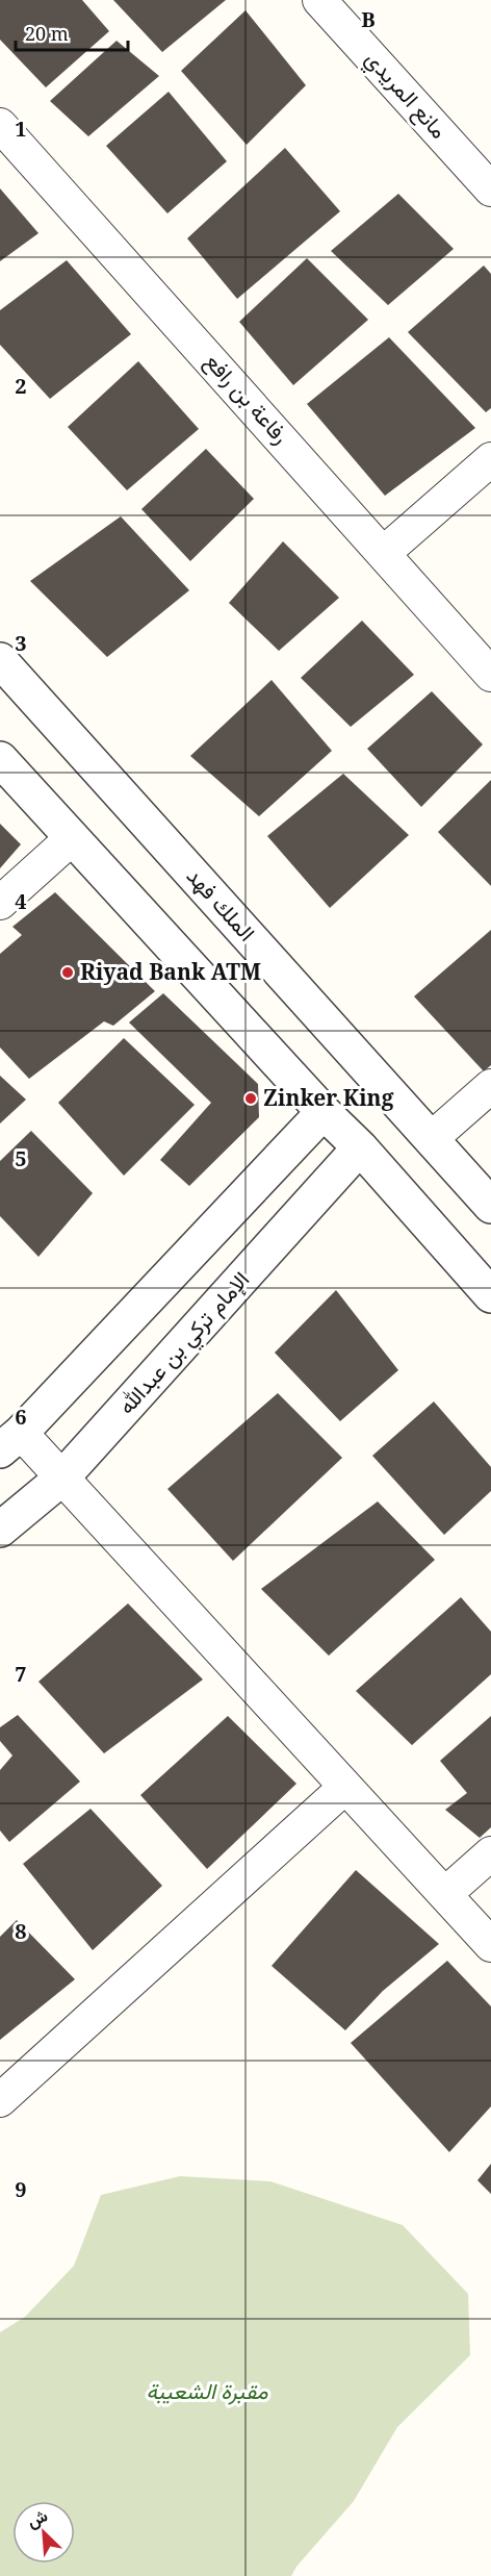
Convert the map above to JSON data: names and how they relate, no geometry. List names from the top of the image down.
{
  "streets": {
    "street": [
      "مانع المريدي",
      "رفاعة بن رافع",
      "الملك فهد",
      "الإمام تركي بن عبدالله"
    ]
  },
  "parks": ["مقبرة الشعيبة"],
  "places": ["Riyad Bank ATM", "Zinker King"],
  "scale_bar": "20 m",
  "north": "top left",
  "grid": {
    "columns": ["B"],
    "rows": [
      "1",
      "2",
      "3",
      "4",
      "5",
      "6",
      "7",
      "8",
      "9"
    ]
  }
}
